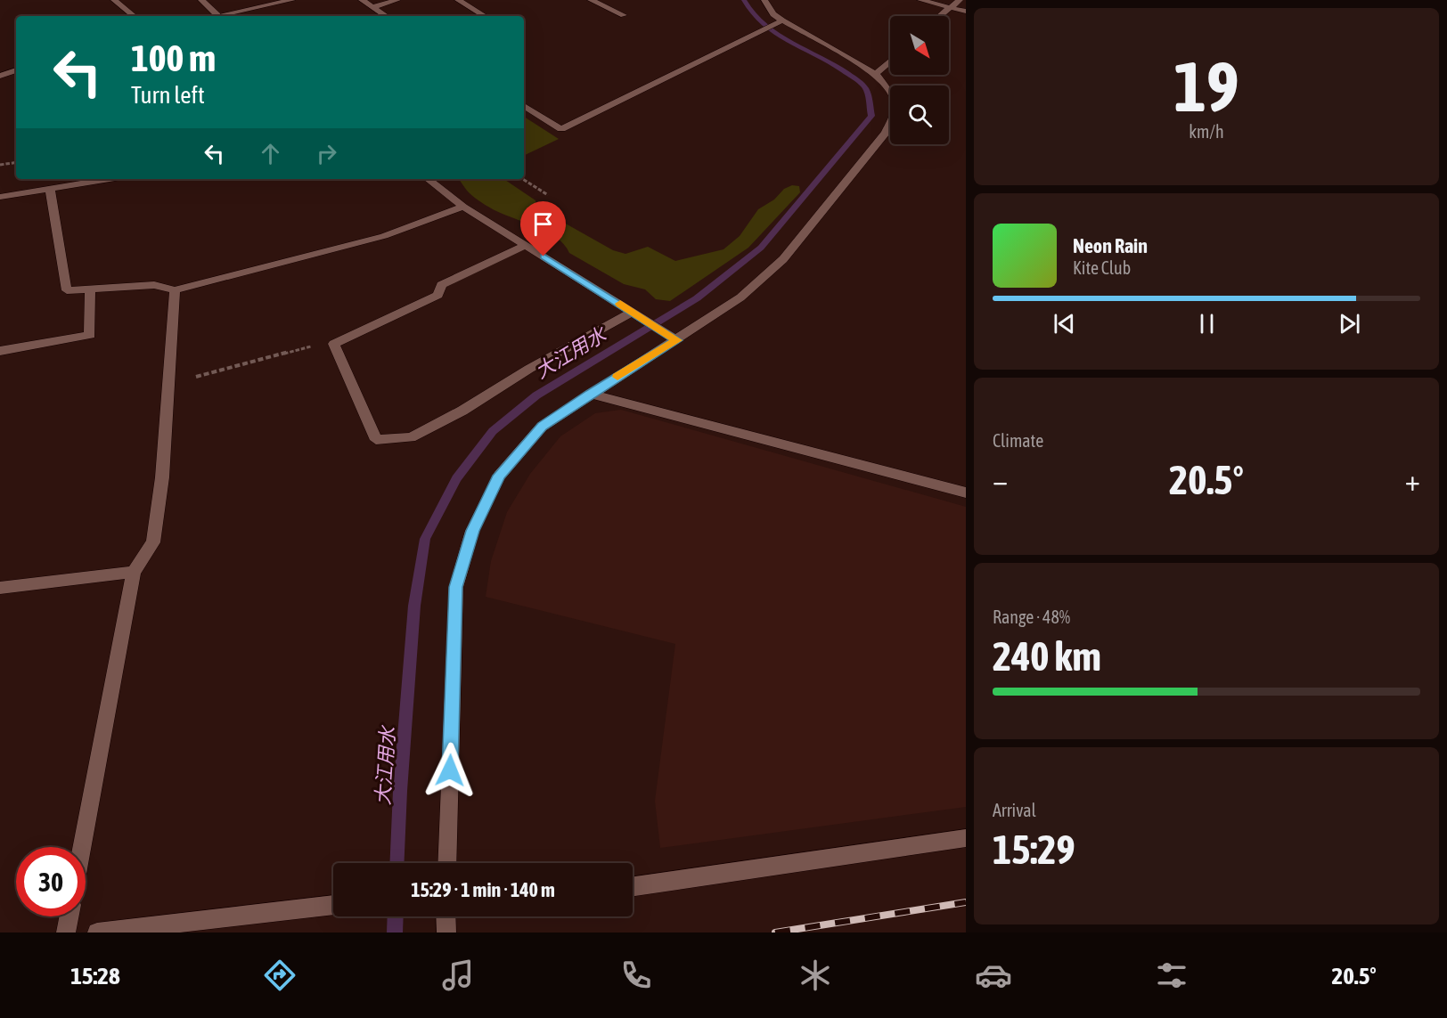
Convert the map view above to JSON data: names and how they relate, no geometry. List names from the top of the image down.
{
  "water": ["大江用水"],
  "north": "bottom right",
  "page": {
    "tile": [
      ["19", "km/h"],
      "Climate",
      ["Range · 48%", "240 km"],
      ["Arrival", "15:29"]
    ],
    "turn": ["100 m", "Turn left"],
    "song": ["Neon Rain", "Kite Club"],
    "heat": ["−", "20.5°", "+"],
    "limit": "30",
    "trip": "15:29 · 1 min · 140 m",
    "tabs": ["15:28", "20.5°"]
  }
}
